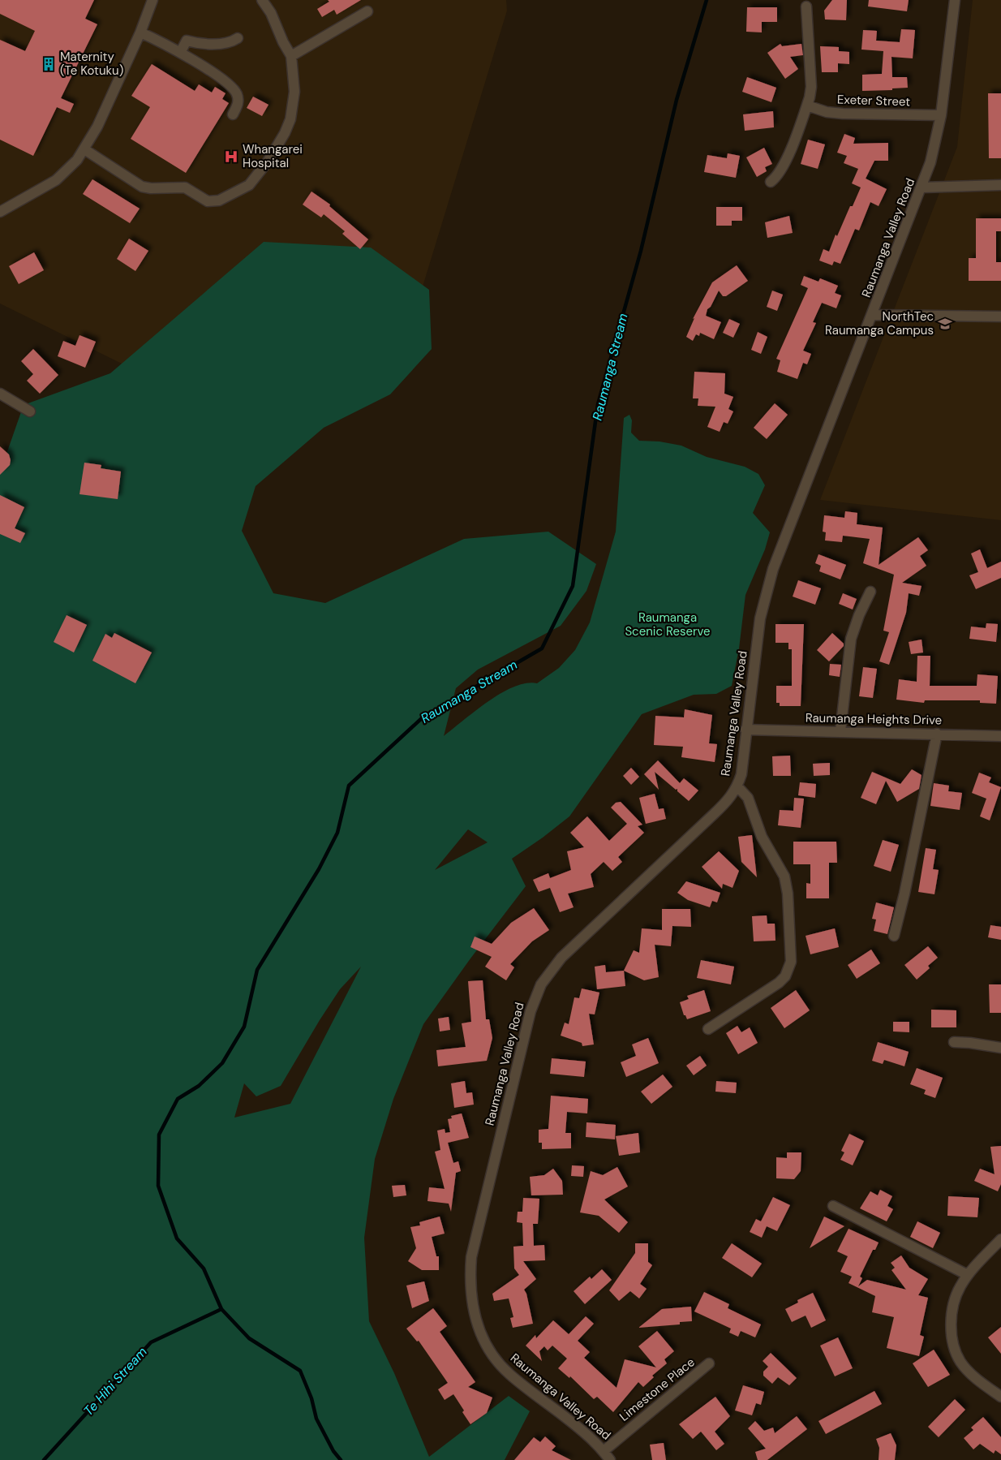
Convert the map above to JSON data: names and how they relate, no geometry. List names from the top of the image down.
{
  "streets": {
    "street": [
      "Exeter Street",
      "Raumanga Valley Road",
      "Raumanga Heights Drive",
      "Limestone Place"
    ]
  },
  "crossings": [
    ["Exeter Street", "Raumanga Valley Road"],
    ["Raumanga Valley Road", "Raumanga Heights Drive"],
    ["Raumanga Valley Road", "Limestone Place"]
  ],
  "water": ["Raumanga Stream", "Te Hihi Stream"],
  "parks": ["Raumanga Scenic Reserve"],
  "places": {
    "building": ["Maternity (Te Kotuku)"],
    "hospital": ["Whangarei Hospital"],
    "school or university": ["NorthTec Raumanga Campus"]
  }
}
